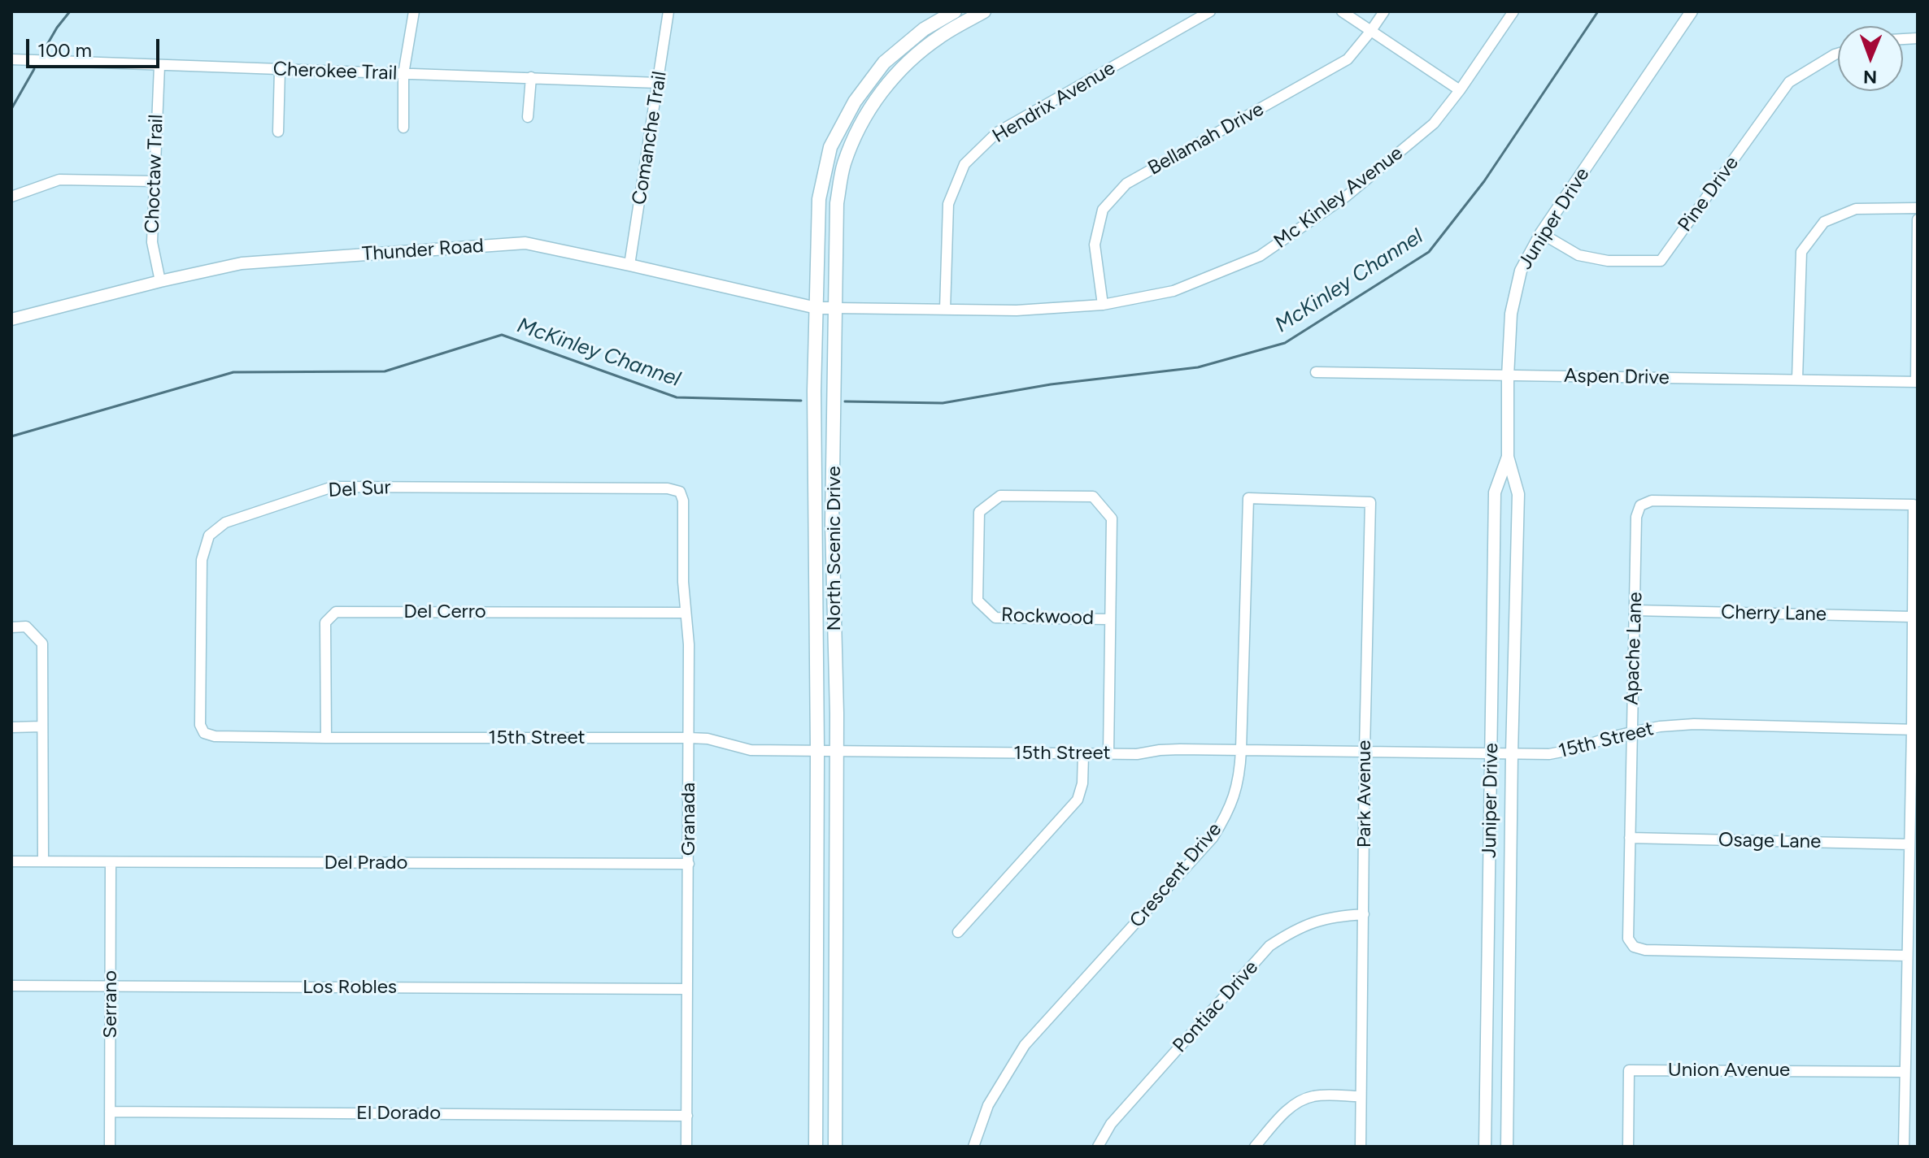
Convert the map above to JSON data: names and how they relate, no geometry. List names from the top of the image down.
{
  "streets": {
    "main road": ["North Scenic Drive"],
    "street": [
      "Cherokee Trail",
      "Hendrix Avenue",
      "Comanche Trail",
      "Bellamah Drive",
      "Choctaw Trail",
      "Pine Drive",
      "Mc Kinley Avenue",
      "Juniper Drive",
      "Thunder Road",
      "Aspen Drive",
      "Del Sur",
      "Del Cerro",
      "Cherry Lane",
      "Rockwood",
      "Apache Lane",
      "15th Street",
      "Park Avenue",
      "Granada",
      "Osage Lane",
      "Del Prado",
      "Crescent Drive",
      "Los Robles",
      "Serrano",
      "Pontiac Drive",
      "Union Avenue",
      "El Dorado"
    ]
  },
  "crossings": [
    ["Cherokee Trail", "Comanche Trail"],
    ["Cherokee Trail", "Choctaw Trail"],
    ["Hendrix Avenue", "Mc Kinley Avenue"],
    ["Comanche Trail", "Thunder Road"],
    ["Bellamah Drive", "Mc Kinley Avenue"],
    ["Choctaw Trail", "Thunder Road"],
    ["Pine Drive", "Juniper Drive"],
    ["Mc Kinley Avenue", "Thunder Road"],
    ["Mc Kinley Avenue", "North Scenic Drive"],
    ["Juniper Drive", "Aspen Drive"],
    ["Juniper Drive", "15th Street"],
    ["Thunder Road", "North Scenic Drive"],
    ["Del Sur", "15th Street"],
    ["Del Sur", "Granada"],
    ["North Scenic Drive", "15th Street"],
    ["Del Cerro", "15th Street"],
    ["Del Cerro", "Granada"],
    ["Cherry Lane", "Apache Lane"],
    ["Rockwood", "15th Street"],
    ["Apache Lane", "15th Street"],
    ["Apache Lane", "Osage Lane"],
    ["15th Street", "Park Avenue"],
    ["15th Street", "Granada"],
    ["15th Street", "Crescent Drive"],
    ["Park Avenue", "Crescent Drive"],
    ["Park Avenue", "Pontiac Drive"],
    ["Granada", "Del Prado"],
    ["Granada", "Los Robles"],
    ["Granada", "El Dorado"],
    ["Del Prado", "Serrano"],
    ["Los Robles", "Serrano"],
    ["Serrano", "El Dorado"]
  ],
  "water": ["McKinley Channel"],
  "scale_bar": "100 m",
  "north": "bottom"
}
